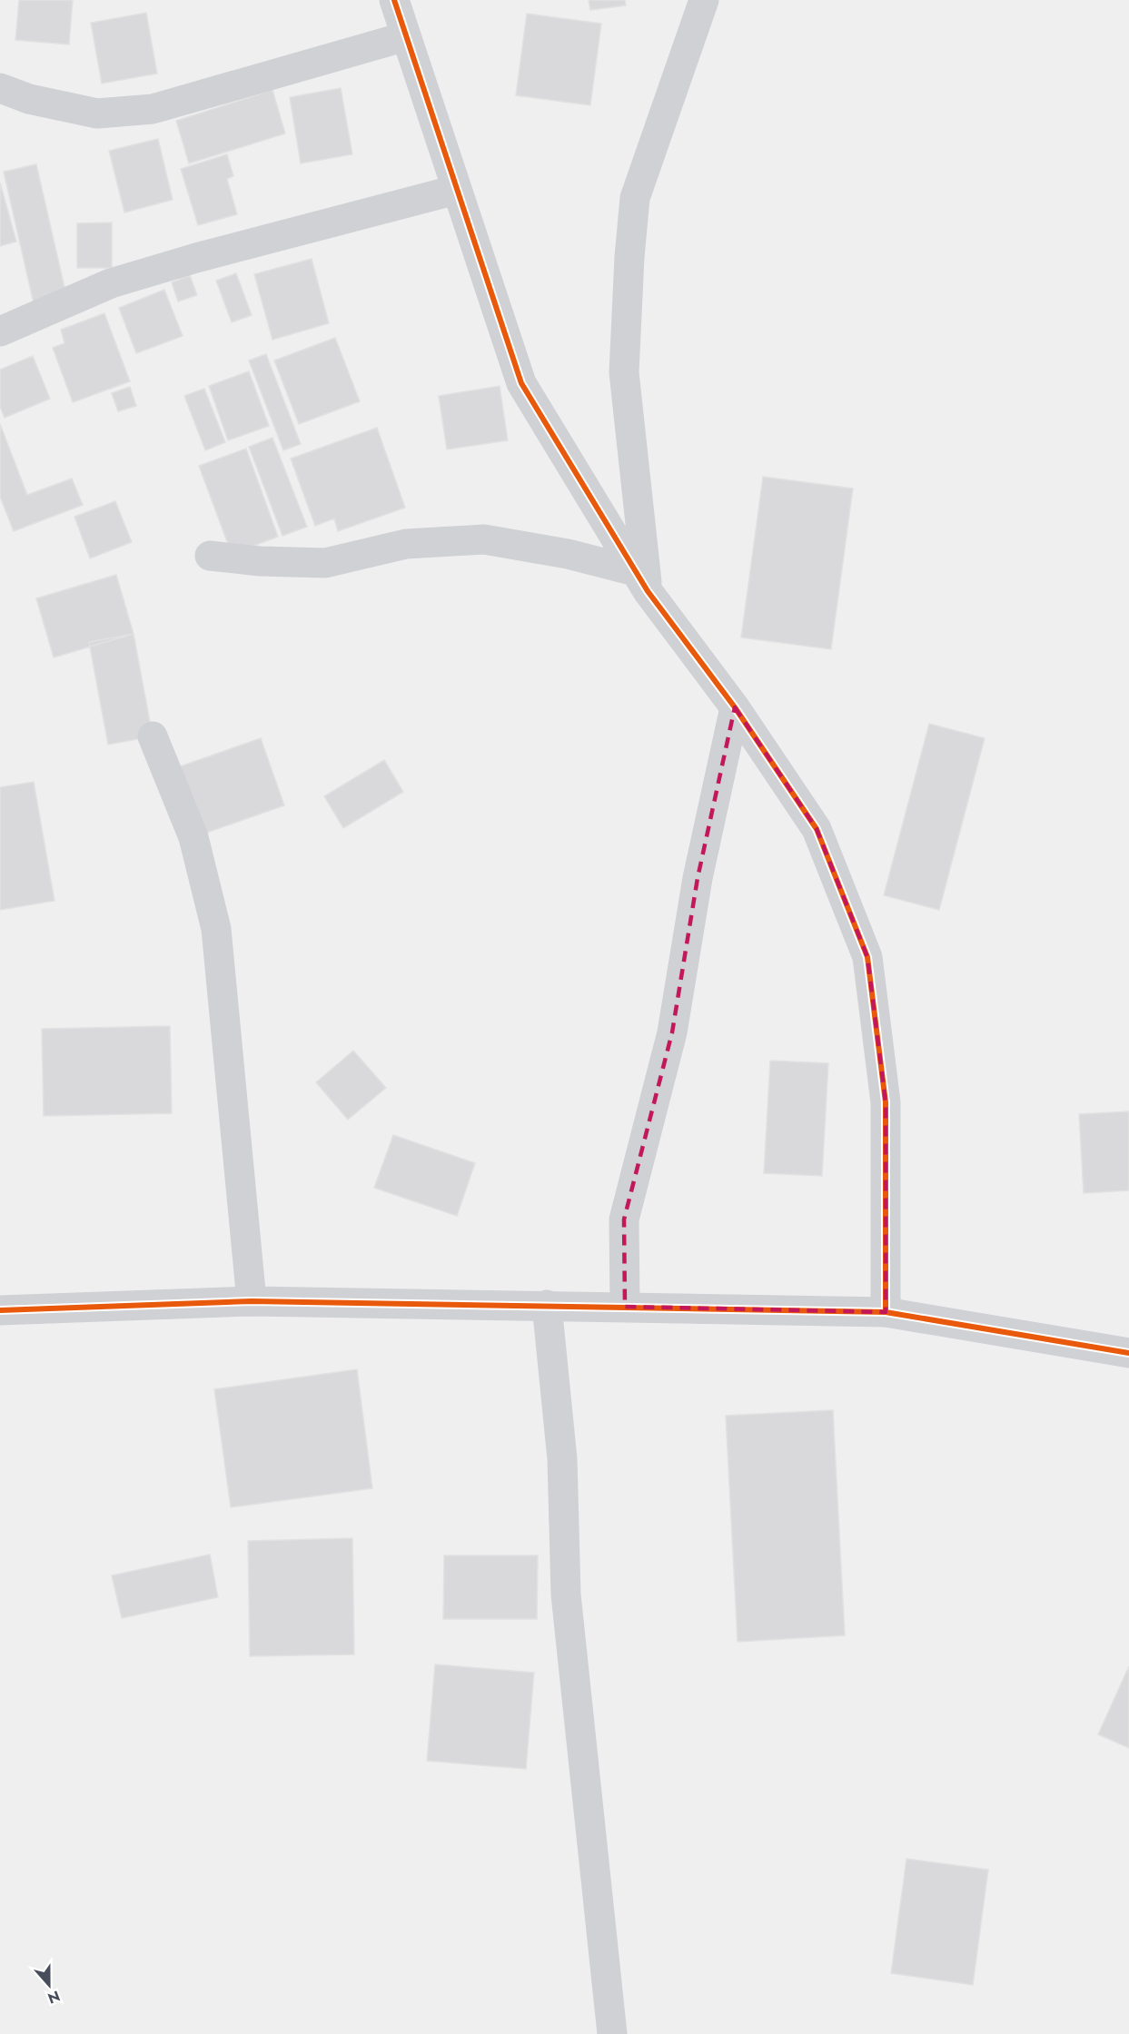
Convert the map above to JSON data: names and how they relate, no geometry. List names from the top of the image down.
{
  "north": "bottom"
}
